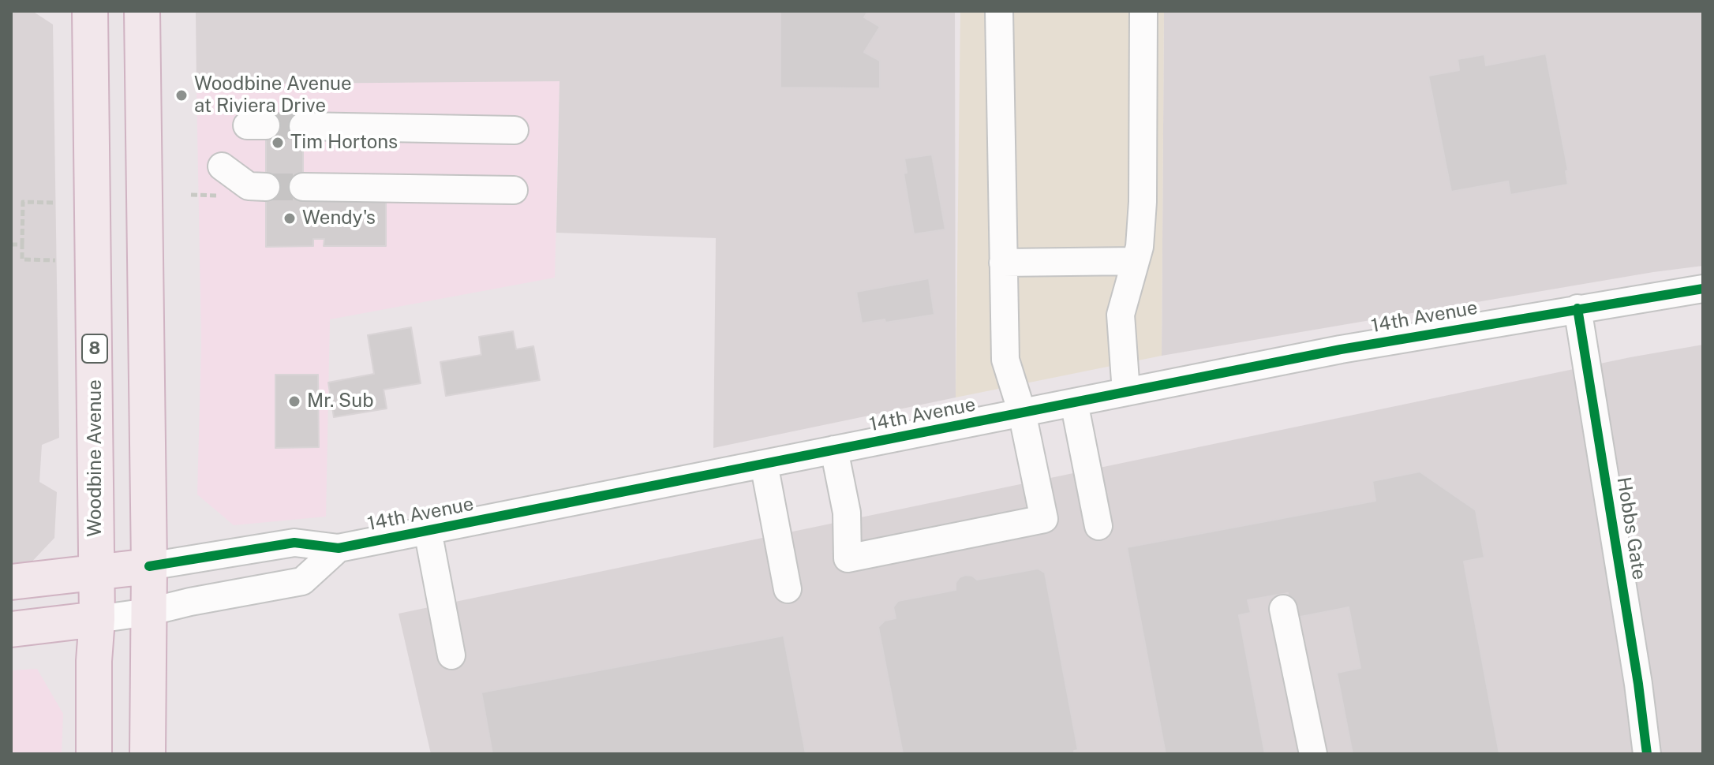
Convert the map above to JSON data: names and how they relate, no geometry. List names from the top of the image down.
{
  "streets": {
    "main road": ["14th Avenue", "8", "Woodbine Avenue"],
    "street": ["Hobbs Gate"]
  },
  "crossings": [
    ["14th Avenue", "Woodbine Avenue"],
    ["14th Avenue", "Hobbs Gate"]
  ],
  "places": [
    "Woodbine Avenue at Riviera Drive",
    "Tim Hortons",
    "Wendy's",
    "Mr. Sub"
  ]
}
